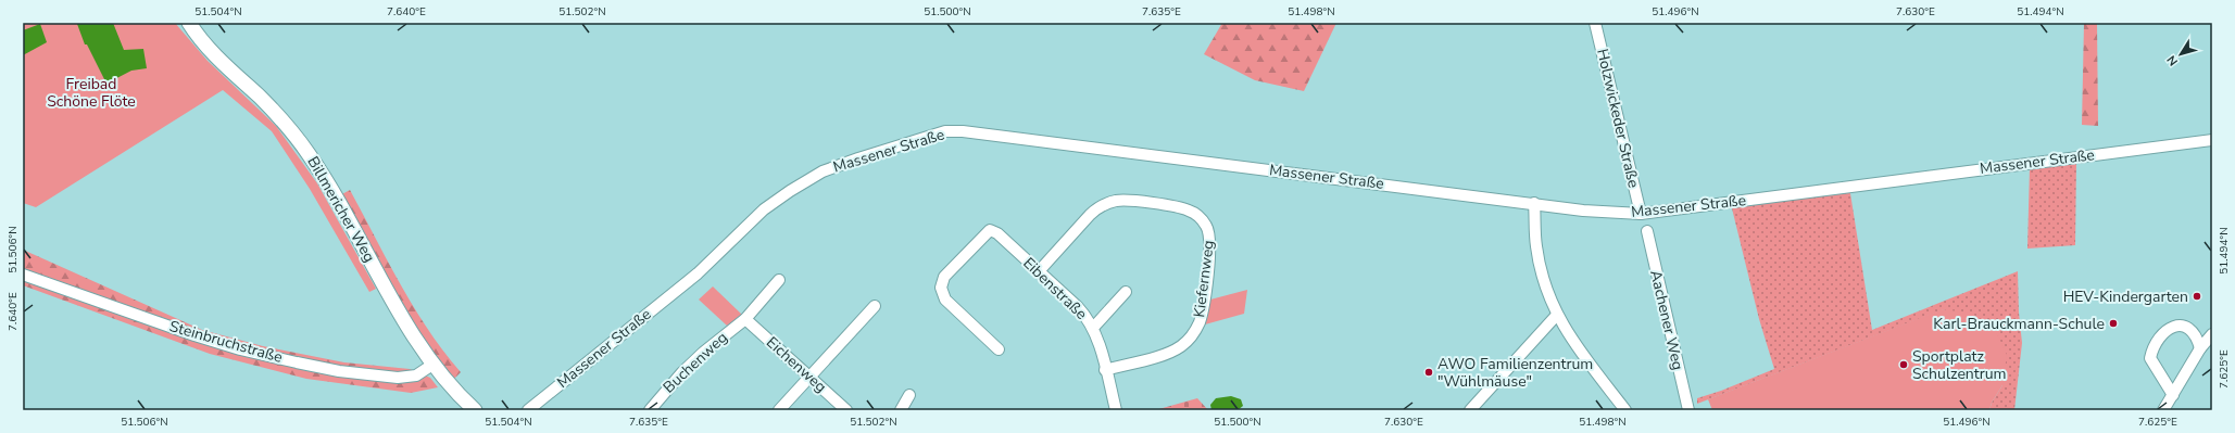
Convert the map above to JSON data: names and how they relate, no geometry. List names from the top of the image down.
{
  "streets": {
    "main road": ["Billmericher Weg"],
    "street": [
      "Holzwickeder Straße",
      "Massener Straße",
      "Kiefernweg",
      "Eibenstraße",
      "Aachener Weg",
      "Steinbruchstraße",
      "Buchenweg",
      "Eichenweg"
    ]
  },
  "crossings": [
    ["Holzwickeder Straße", "Massener Straße"],
    ["Billmericher Weg", "Steinbruchstraße"],
    ["Kiefernweg", "Eibenstraße"],
    ["Buchenweg", "Eichenweg"]
  ],
  "parks": ["Freibad Schöne Flöte"],
  "places": [
    "HEV-Kindergarten",
    "Karl-Brauckmann-Schule",
    "Sportplatz Schulzentrum",
    "AWO Familienzentrum \"Wühlmäuse\""
  ],
  "north": "bottom left",
  "coordinates": [
    "51.504°N",
    "7.640°E",
    "51.502°N",
    "51.500°N",
    "7.635°E",
    "51.498°N",
    "51.496°N",
    "7.630°E",
    "51.494°N",
    "51.506°N",
    "7.625°E"
  ]
}
